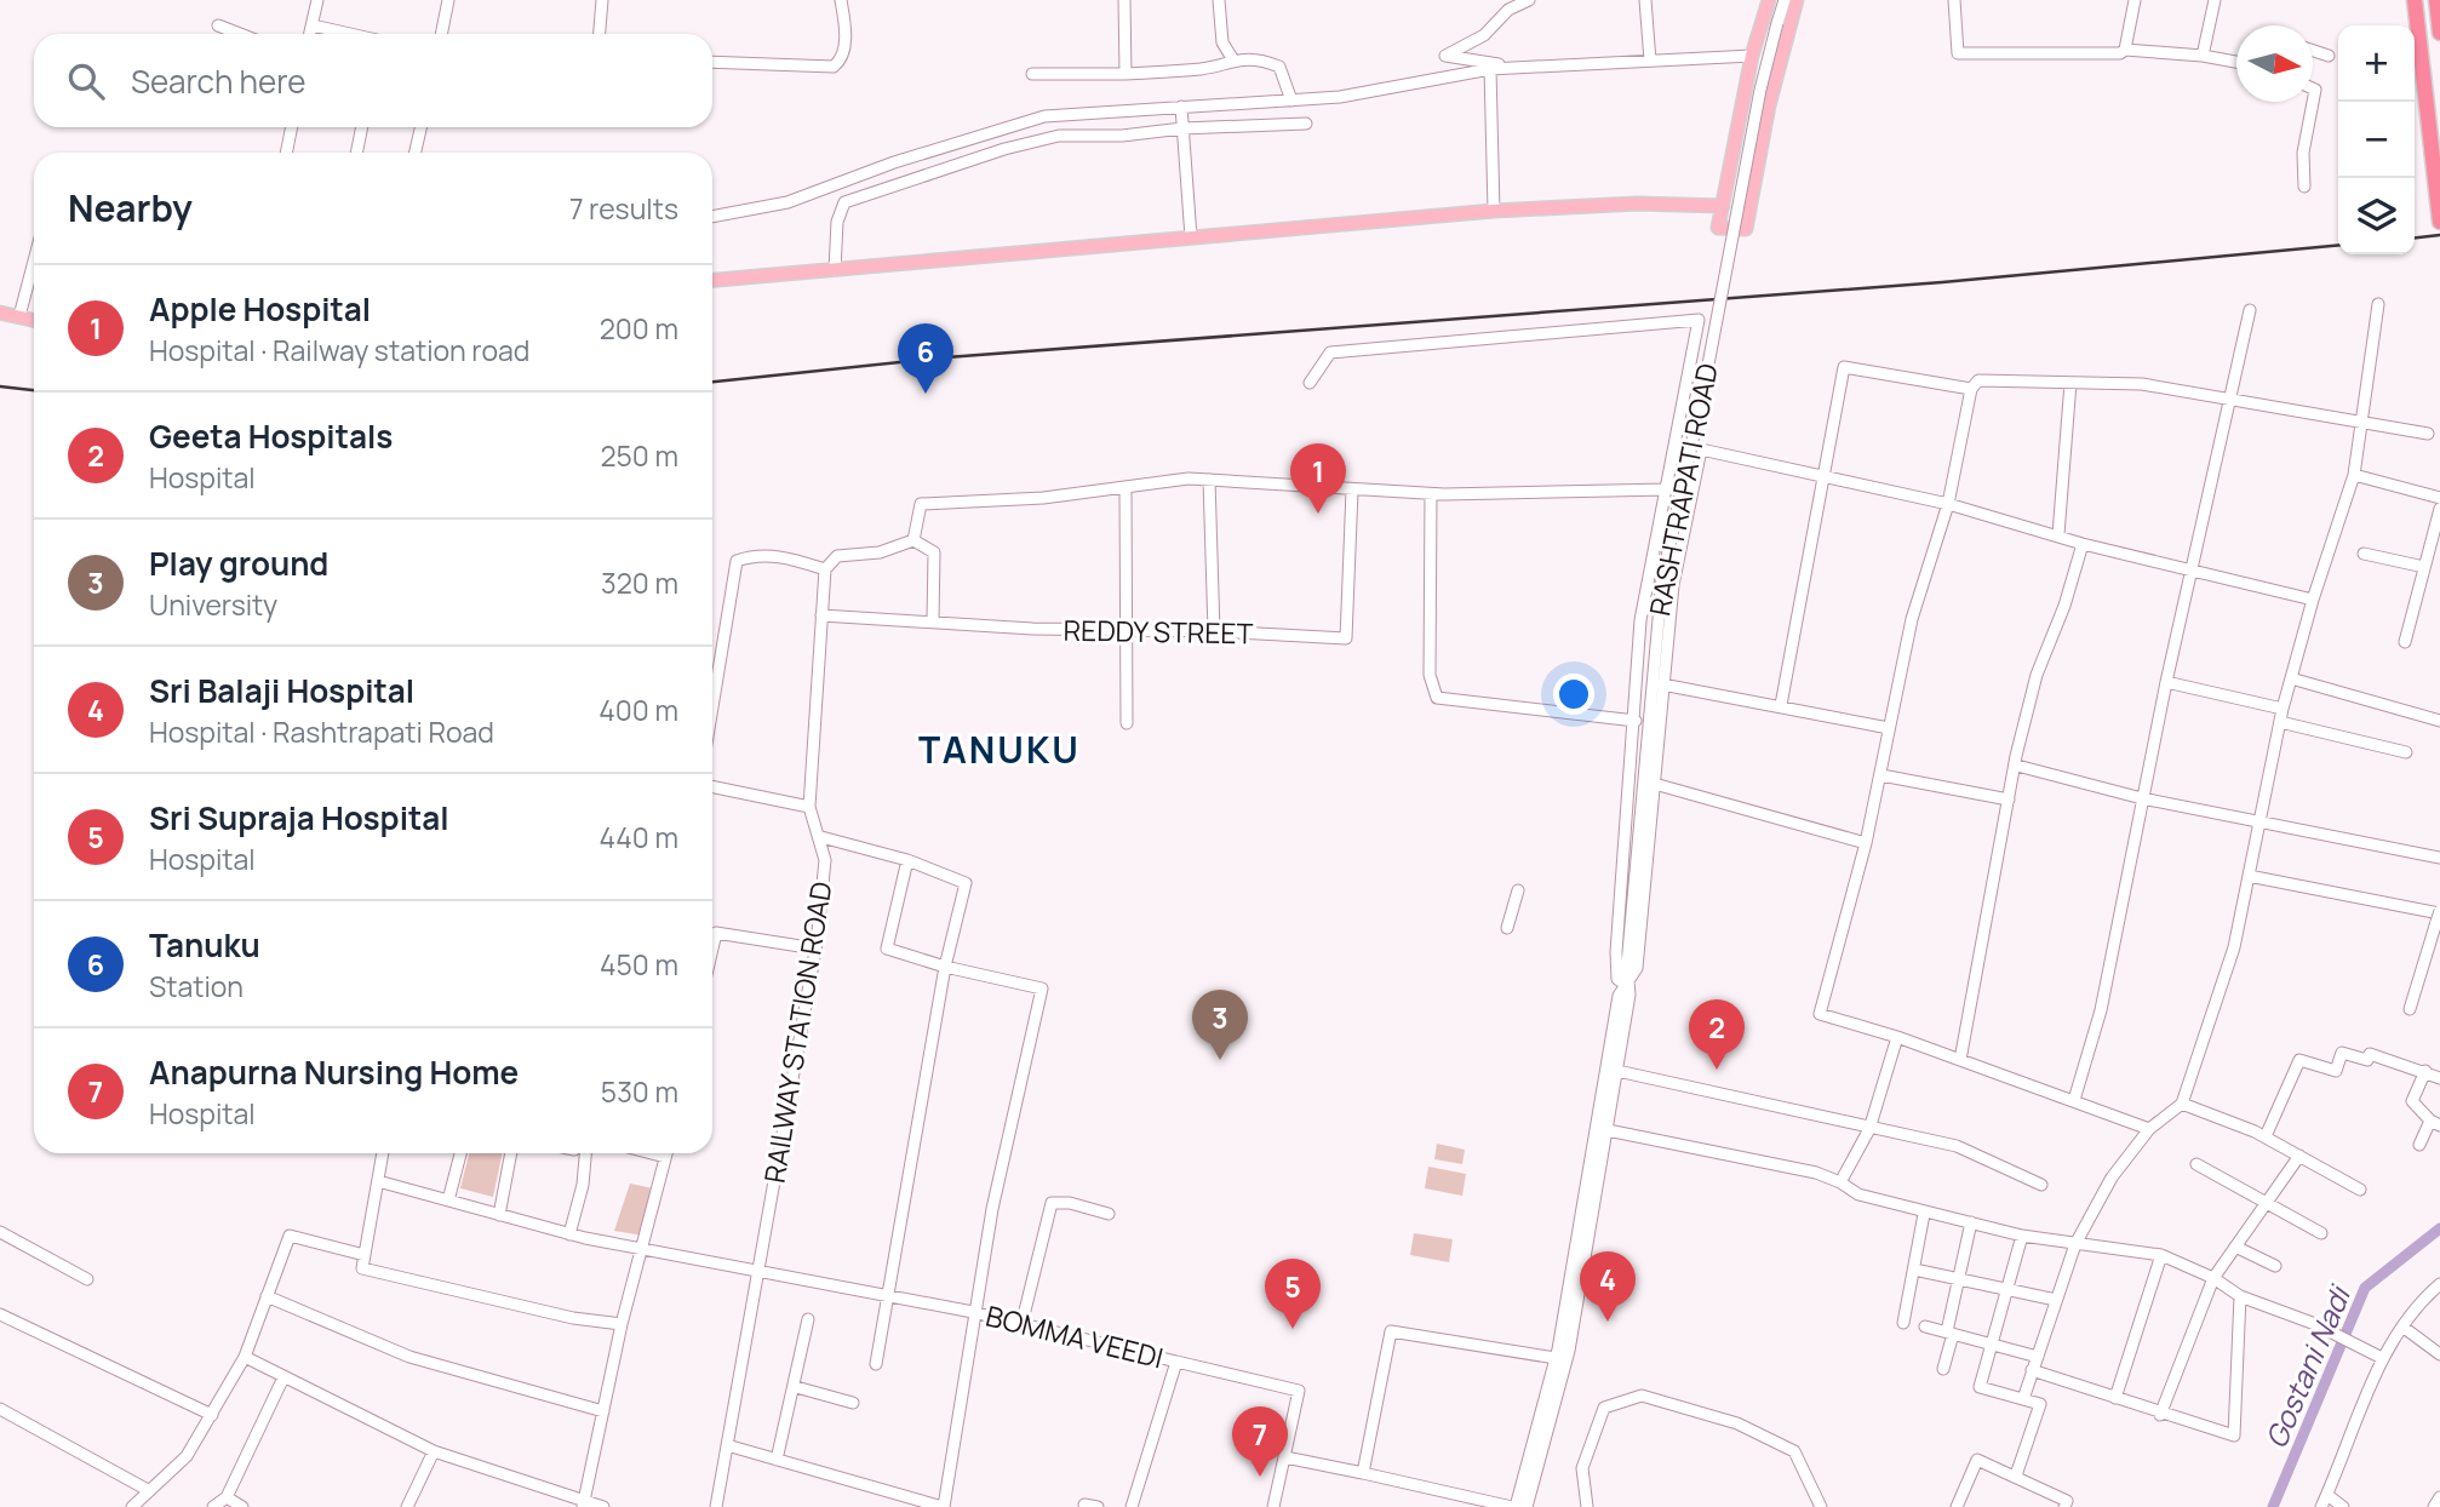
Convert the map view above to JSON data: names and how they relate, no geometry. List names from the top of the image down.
{
  "streets": {
    "street": [
      "RASHTRAPATI ROAD",
      "REDDY STREET",
      "RAILWAY STATION ROAD",
      "BOMMA VEEDI"
    ]
  },
  "crossings": [
    ["REDDY STREET", "RAILWAY STATION ROAD"]
  ],
  "districts": ["TANUKU"],
  "water": ["Gostani Nadi"],
  "north": "right",
  "page": {
    "map_buttons": ["+", "−"],
    "search": "Search here",
    "heading": ["Nearby", "7 results"],
    "list": [
      {
        "mark": "1",
        "name": "Apple Hospital",
        "note": "Hospital · Railway station road",
        "value": "200 m"
      },
      {
        "mark": "2",
        "name": "Geeta Hospitals",
        "note": "Hospital",
        "value": "250 m"
      },
      {
        "mark": "3",
        "name": "Play ground",
        "note": "University",
        "value": "320 m"
      },
      {
        "mark": "4",
        "name": "Sri Balaji Hospital",
        "note": "Hospital · Rashtrapati Road",
        "value": "400 m"
      },
      {
        "mark": "5",
        "name": "Sri Supraja Hospital",
        "note": "Hospital",
        "value": "440 m"
      },
      {
        "mark": "6",
        "name": "Tanuku",
        "note": "Station",
        "value": "450 m"
      },
      {
        "mark": "7",
        "name": "Anapurna Nursing Home",
        "note": "Hospital",
        "value": "530 m"
      }
    ],
    "pins": [
      "6",
      "1",
      "3",
      "2",
      "4",
      "5",
      "7"
    ]
  }
}
